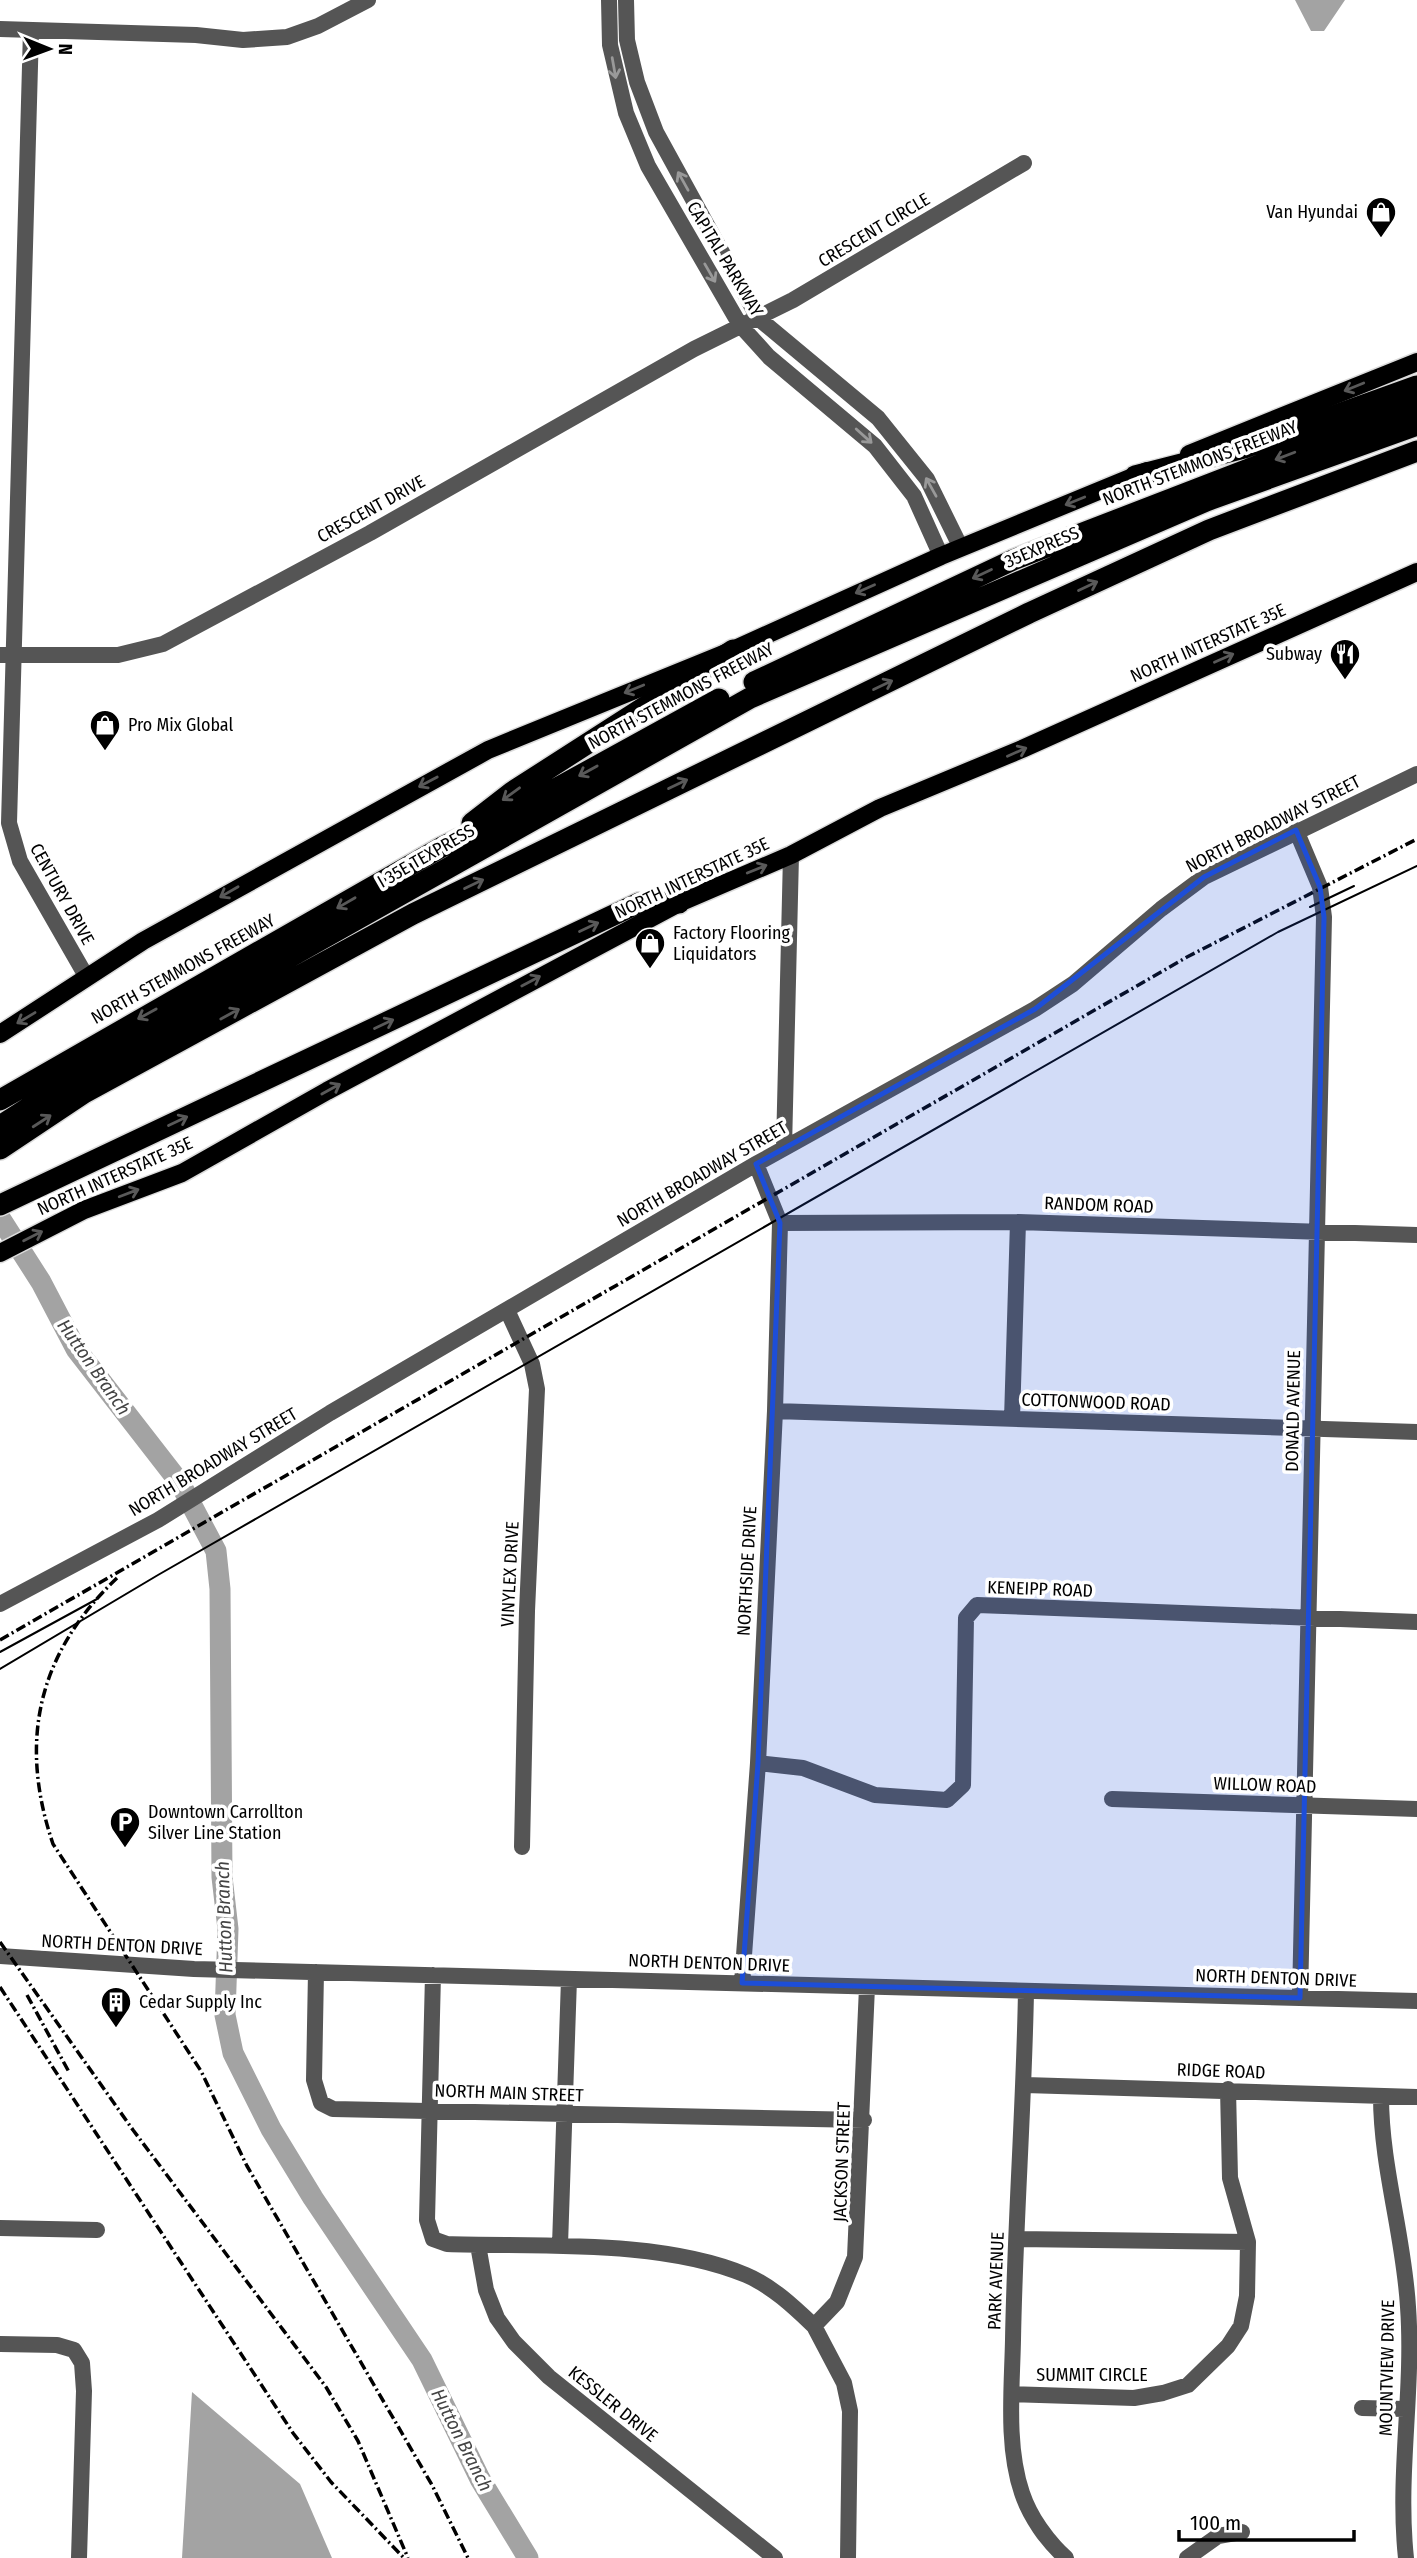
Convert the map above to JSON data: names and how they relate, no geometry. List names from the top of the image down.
{
  "streets": {
    "highway": ["NORTH STEMMONS FREEWAY", "35EXPRESS", "I 35E TEXPRESS"],
    "main road": ["NORTH INTERSTATE 35E"],
    "street": [
      "CRESCENT CIRCLE",
      "CAPITAL PARKWAY",
      "CRESCENT DRIVE",
      "NORTH BROADWAY STREET",
      "CENTURY DRIVE",
      "RANDOM ROAD",
      "COTTONWOOD ROAD",
      "DONALD AVENUE",
      "NORTHSIDE DRIVE",
      "VINYLEX DRIVE",
      "KENEIPP ROAD",
      "WILLOW ROAD",
      "NORTH DENTON DRIVE",
      "RIDGE ROAD",
      "NORTH MAIN STREET",
      "JACKSON STREET",
      "PARK AVENUE",
      "MOUNTVIEW DRIVE",
      "SUMMIT CIRCLE",
      "KESSLER DRIVE"
    ]
  },
  "crossings": [
    ["CRESCENT CIRCLE", "CAPITAL PARKWAY"],
    ["CRESCENT CIRCLE", "CRESCENT DRIVE"],
    ["CAPITAL PARKWAY", "CRESCENT DRIVE"],
    ["NORTH STEMMONS FREEWAY", "I 35E TEXPRESS"],
    ["CRESCENT DRIVE", "CENTURY DRIVE"],
    ["35EXPRESS", "I 35E TEXPRESS"],
    ["NORTH BROADWAY STREET", "DONALD AVENUE"],
    ["NORTH BROADWAY STREET", "NORTHSIDE DRIVE"],
    ["NORTH BROADWAY STREET", "VINYLEX DRIVE"],
    ["RANDOM ROAD", "DONALD AVENUE"],
    ["RANDOM ROAD", "NORTHSIDE DRIVE"],
    ["COTTONWOOD ROAD", "DONALD AVENUE"],
    ["COTTONWOOD ROAD", "NORTHSIDE DRIVE"],
    ["DONALD AVENUE", "KENEIPP ROAD"],
    ["DONALD AVENUE", "WILLOW ROAD"],
    ["DONALD AVENUE", "NORTH DENTON DRIVE"],
    ["NORTHSIDE DRIVE", "KENEIPP ROAD"],
    ["NORTHSIDE DRIVE", "NORTH DENTON DRIVE"],
    ["NORTH DENTON DRIVE", "NORTH MAIN STREET"],
    ["NORTH DENTON DRIVE", "JACKSON STREET"],
    ["NORTH DENTON DRIVE", "PARK AVENUE"],
    ["RIDGE ROAD", "PARK AVENUE"],
    ["RIDGE ROAD", "MOUNTVIEW DRIVE"],
    ["RIDGE ROAD", "SUMMIT CIRCLE"],
    ["NORTH MAIN STREET", "JACKSON STREET"],
    ["PARK AVENUE", "SUMMIT CIRCLE"]
  ],
  "one_way": ["NORTH INTERSTATE 35E"],
  "water": ["Hutton Branch"],
  "places": {
    "shop": ["Van Hyundai", "Pro Mix Global", "Factory Flooring Liquidators"],
    "restaurant": ["Subway"],
    "parking": ["Downtown Carrollton Silver Line Station"],
    "building": ["Cedar Supply Inc"]
  },
  "scale_bar": "100 m",
  "north": "right"
}
